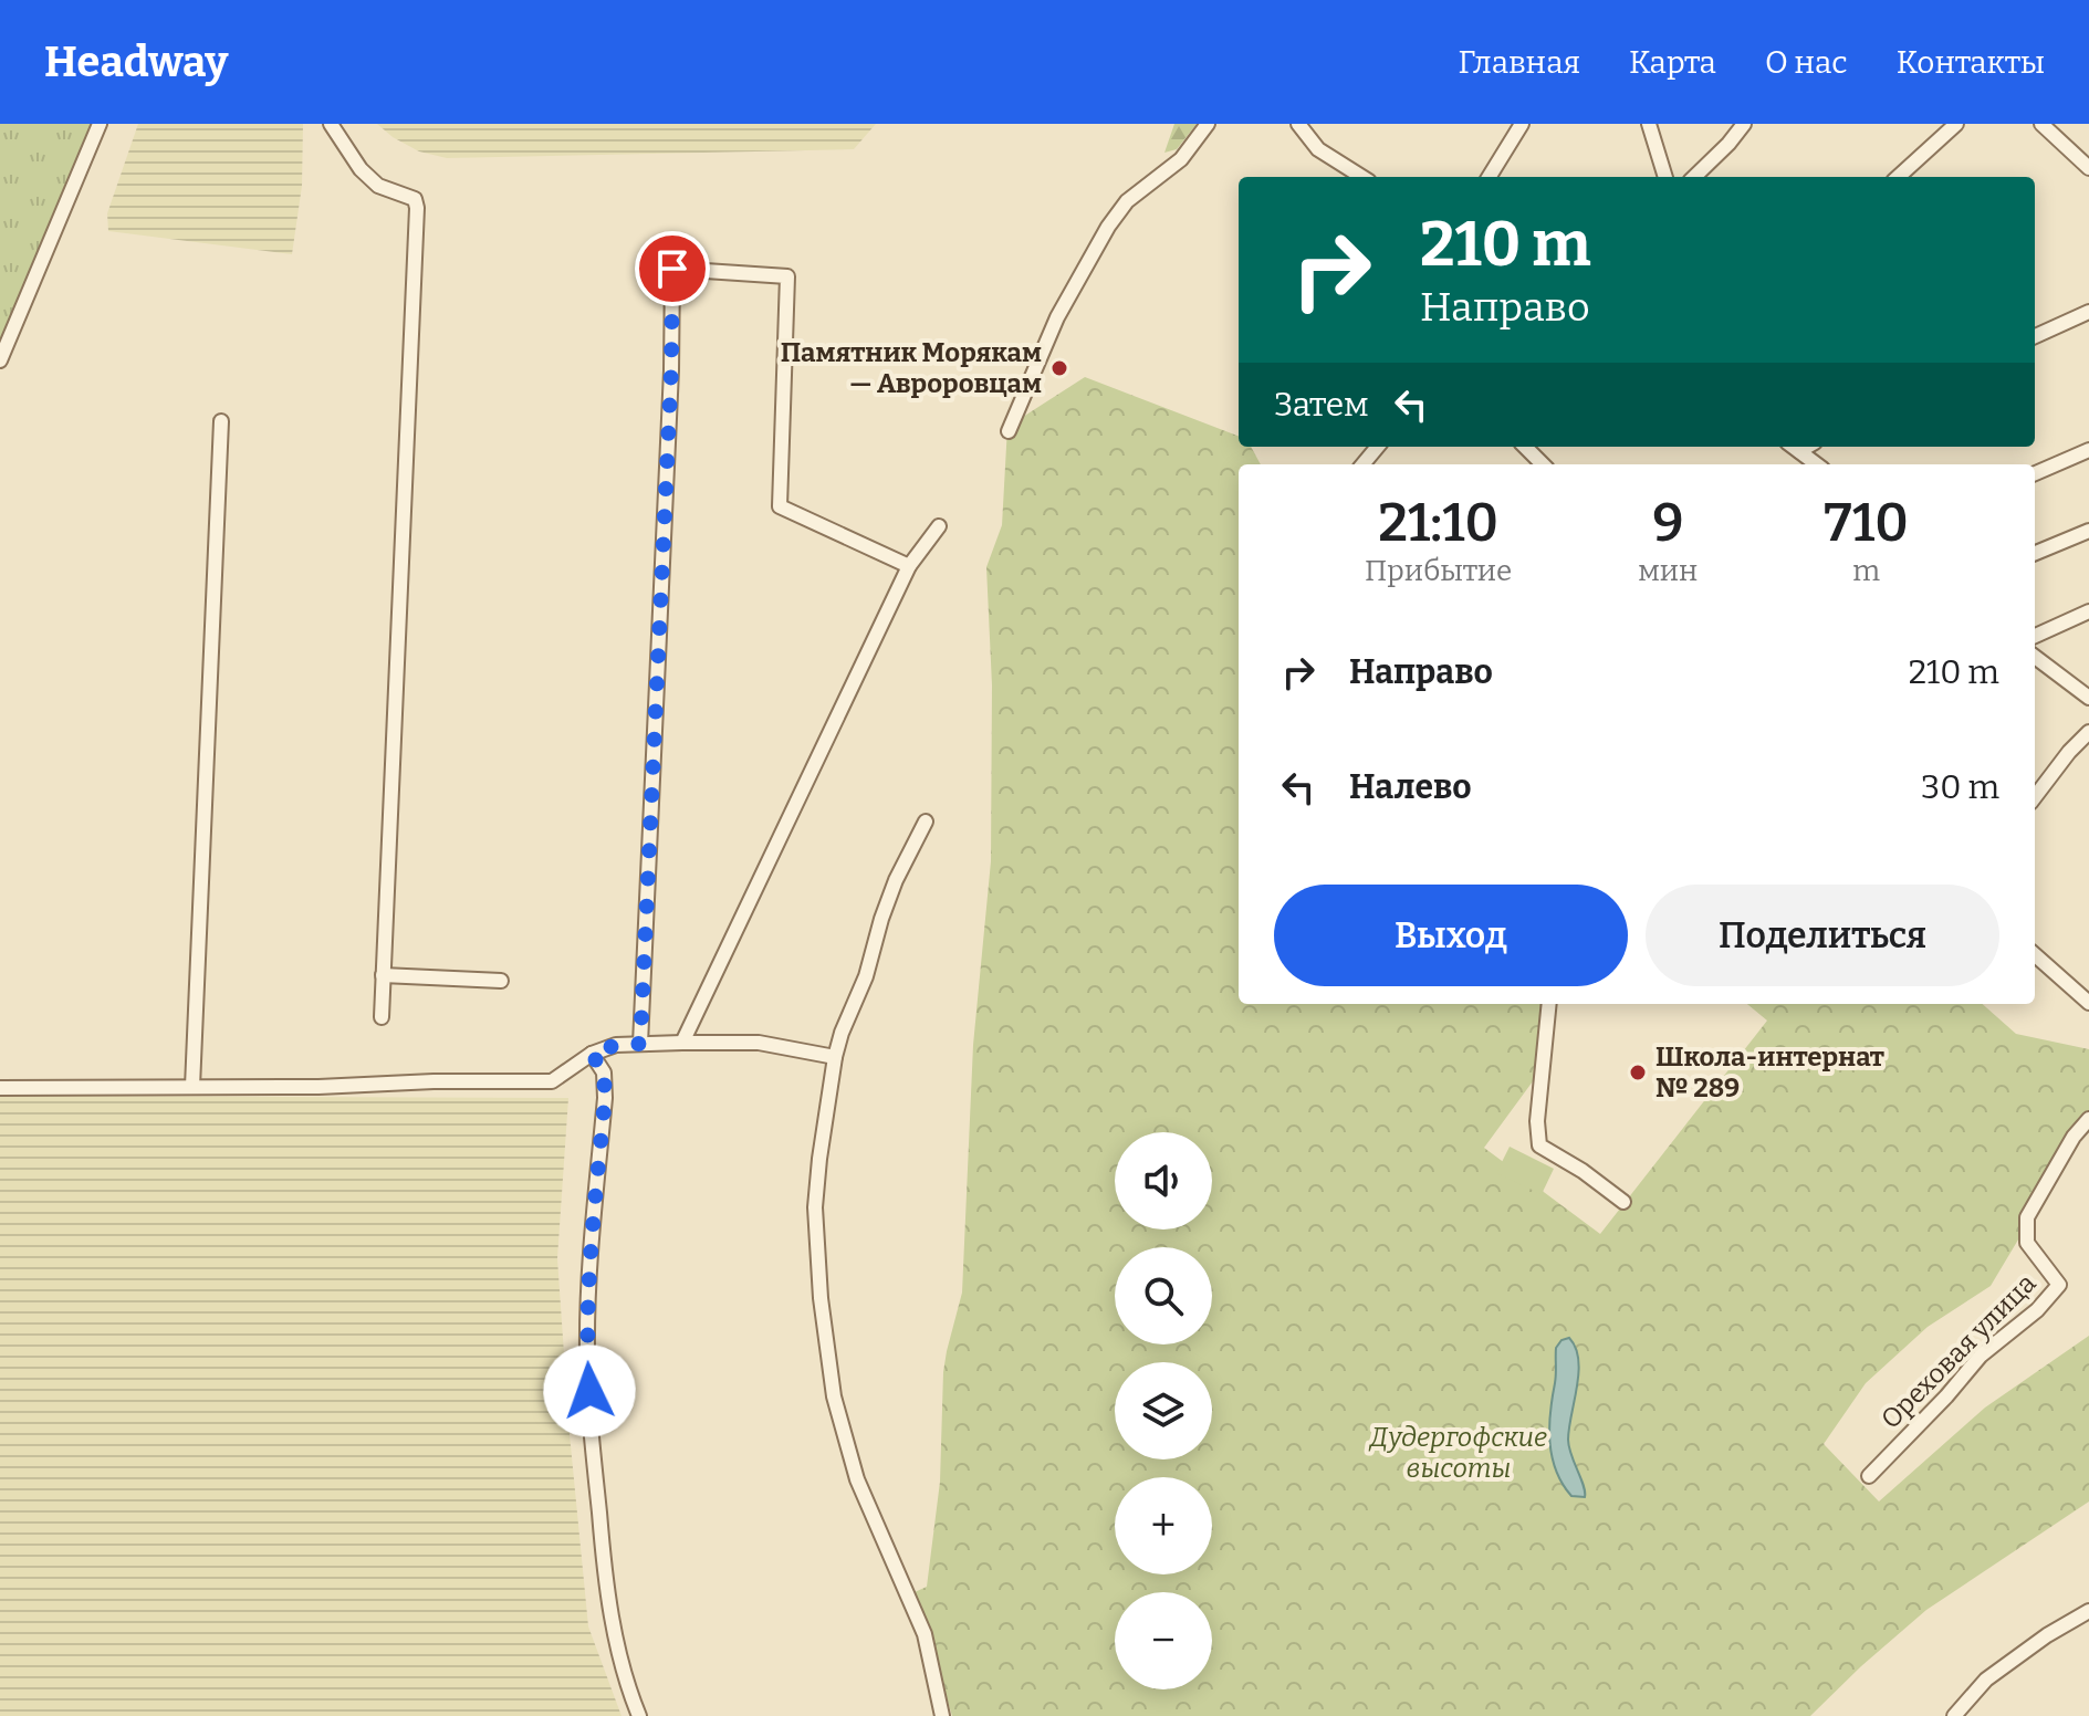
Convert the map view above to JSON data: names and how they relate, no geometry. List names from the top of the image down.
{
  "streets": {
    "street": ["Ореховая улица"]
  },
  "parks": ["Дудергофские высоты"],
  "places": ["Памятник Морякам — Авроровцам", "Школа-интернат № 289"],
  "page": {
    "header": "Headway",
    "nav": [
      "Главная",
      "Карта",
      "О нас",
      "Контакты"
    ],
    "turn": ["210 m", "Направо"],
    "then": "Затем",
    "eta": [
      "21:10",
      "Прибытие",
      "9",
      "мин",
      "710",
      "m"
    ],
    "list": [
      {
        "name": "Направо",
        "value": "210 m"
      },
      {
        "name": "Налево",
        "value": "30 m"
      }
    ],
    "buttons": ["Выход", "Поделиться"],
    "map_buttons": ["+", "−"]
  }
}
